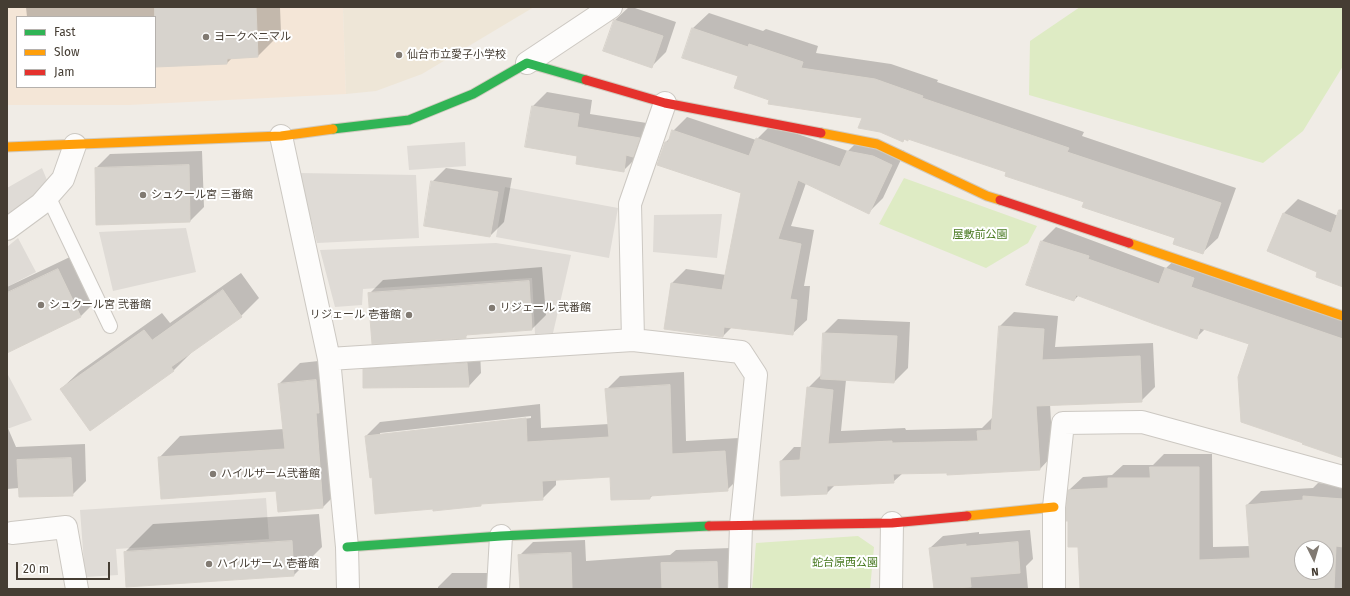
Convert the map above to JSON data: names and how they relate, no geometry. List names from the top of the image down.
{
  "parks": ["屋敷前公園", "蛇台原西公園"],
  "places": [
    "ヨークベニマル",
    "仙台市立愛子小学校",
    "シュクール宮 三番館",
    "シュクール宮 弐番館",
    "リジェール 弐番館",
    "リジェール 壱番館",
    "ハイルザーム弐番館",
    "ハイルザーム 壱番館"
  ],
  "legend": ["Fast", "Slow", "Jam"],
  "scale_bar": "20 m",
  "north": "bottom"
}
